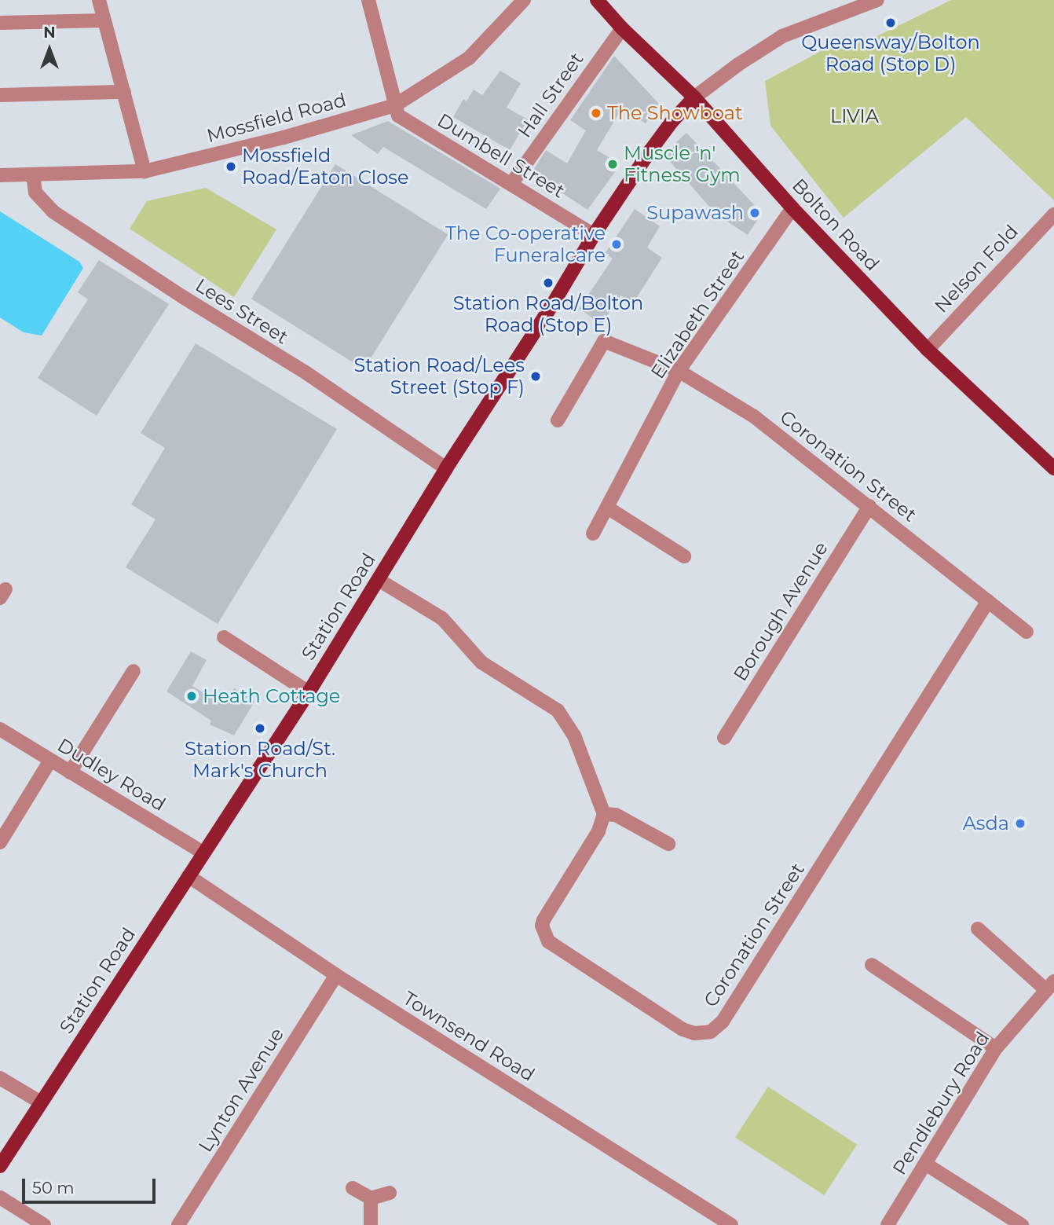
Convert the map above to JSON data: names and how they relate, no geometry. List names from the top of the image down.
{
  "streets": {
    "main road": ["Bolton Road", "Station Road"],
    "street": [
      "Hall Street",
      "Mossfield Road",
      "Dumbell Street",
      "Nelson Fold",
      "Lees Street",
      "Elizabeth Street",
      "Coronation Street",
      "Borough Avenue",
      "Dudley Road",
      "Townsend Road",
      "Lynton Avenue",
      "Pendlebury Road"
    ]
  },
  "crossings": [
    ["Hall Street", "Dumbell Street"],
    ["Hall Street", "Bolton Road"],
    ["Mossfield Road", "Dumbell Street"],
    ["Mossfield Road", "Lees Street"],
    ["Dumbell Street", "Station Road"],
    ["Bolton Road", "Nelson Fold"],
    ["Bolton Road", "Elizabeth Street"],
    ["Bolton Road", "Station Road"],
    ["Lees Street", "Station Road"],
    ["Elizabeth Street", "Coronation Street"],
    ["Coronation Street", "Borough Avenue"],
    ["Station Road", "Dudley Road"],
    ["Station Road", "Townsend Road"],
    ["Townsend Road", "Lynton Avenue"]
  ],
  "parks": ["LIVIA"],
  "places": [
    "Queensway/Bolton Road (Stop D)",
    "The Showboat",
    "Muscle 'n' Fitness Gym",
    "Mossfield Road/Eaton Close",
    "Supawash",
    "The Co-operative Funeralcare",
    "Station Road/Bolton Road (Stop E)",
    "Station Road/Lees Street (Stop F)",
    "Heath Cottage",
    "Station Road/St. Mark's Church",
    "Asda"
  ],
  "scale_bar": "50 m",
  "north": "top"
}
